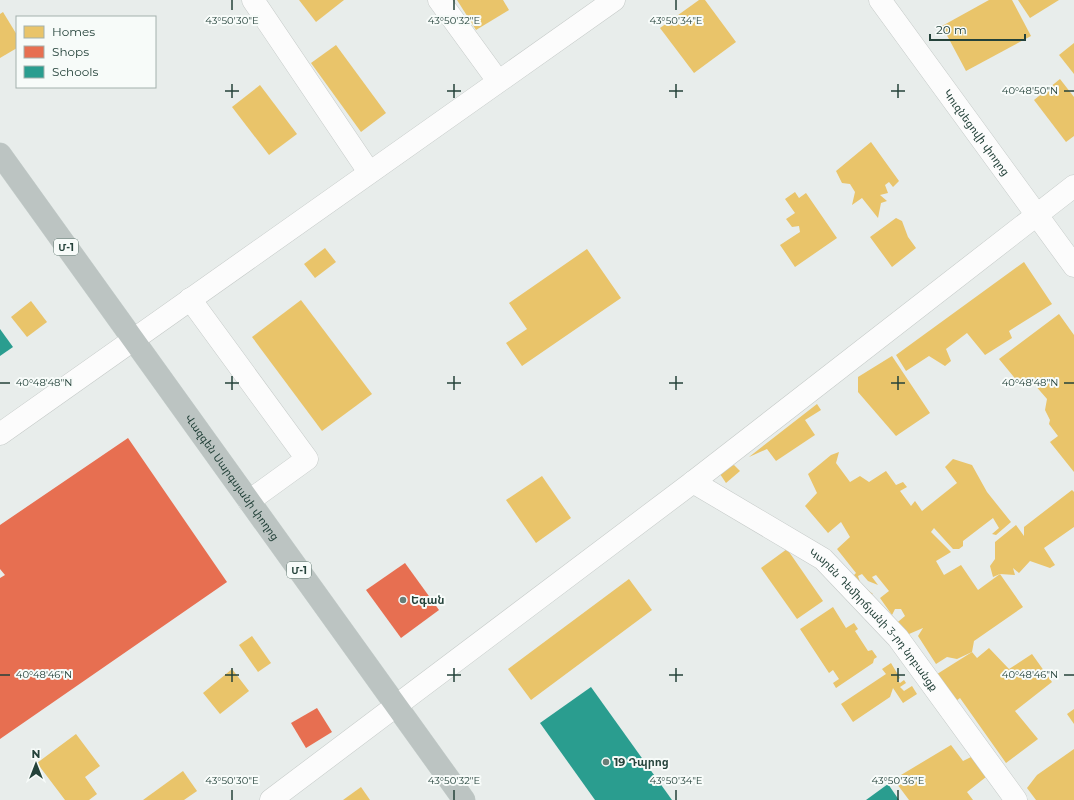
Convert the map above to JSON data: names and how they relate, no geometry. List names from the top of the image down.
{
  "streets": {
    "highway": ["Մ-1", "Վազգեն Սարգսյանի փողոց"],
    "street": ["Կուզնեցովի փողոց", "Կարեն Դեմիրճյանի 3-րդ նրբանցք"]
  },
  "places": ["Եգան", "19 Դպրոց"],
  "legend": ["Homes", "Shops", "Schools"],
  "scale_bar": "20 m",
  "north": "top",
  "coordinates": [
    "43°50'30\"E",
    "43°50'32\"E",
    "43°50'34\"E",
    "40°48'50\"N",
    "40°48'48\"N",
    "40°48'46\"N",
    "43°50'36\"E"
  ]
}
